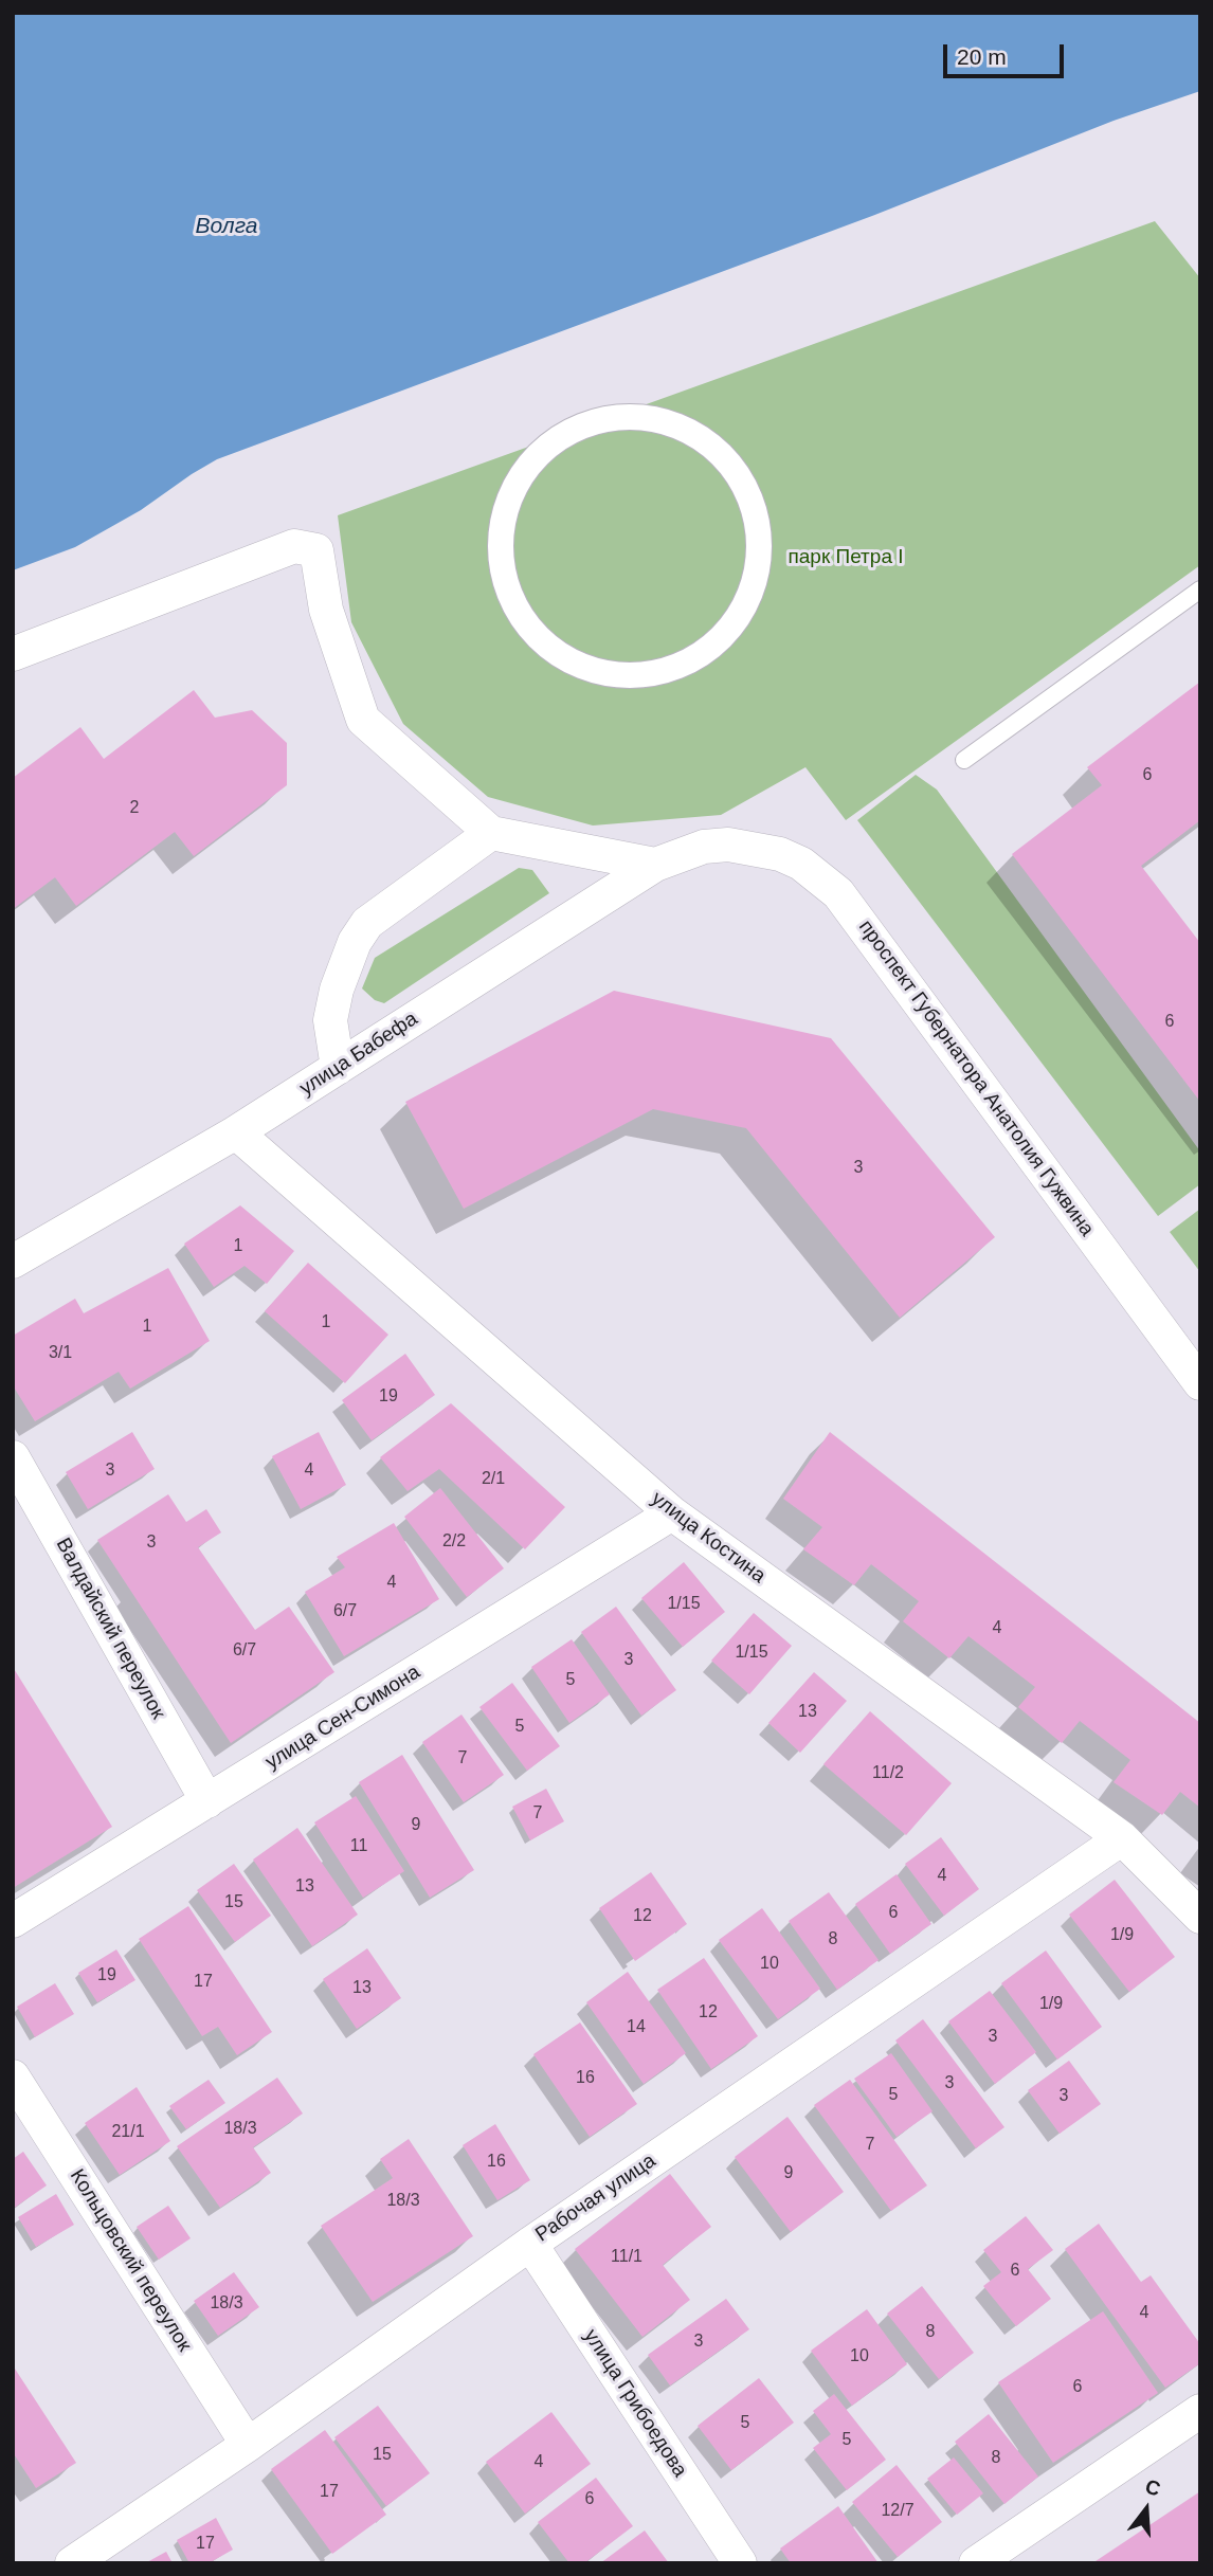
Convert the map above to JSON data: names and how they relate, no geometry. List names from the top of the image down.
{
  "streets": {
    "street": [
      "улица Бабефа",
      "проспект Губернатора Анатолия Гужвина",
      "улица Костина",
      "Валдайский переулок",
      "улица Сен-Симона",
      "Рабочая улица",
      "Кольцовский переулок",
      "улица Грибоедова"
    ]
  },
  "crossings": [
    ["улица Бабефа", "проспект Губернатора Анатолия Гужвина"],
    ["улица Бабефа", "улица Костина"],
    ["улица Костина", "улица Сен-Симона"],
    ["улица Костина", "Рабочая улица"],
    ["Валдайский переулок", "улица Сен-Симона"],
    ["Рабочая улица", "Кольцовский переулок"],
    ["Рабочая улица", "улица Грибоедова"]
  ],
  "water": ["Волга"],
  "parks": ["парк Петра I"],
  "house_numbers": [
    "6",
    "2",
    "6",
    "3",
    "1",
    "1",
    "1",
    "3/1",
    "19",
    "3",
    "4",
    "2/1",
    "2/2",
    "3",
    "4",
    "1/15",
    "6/7",
    "4",
    "6/7",
    "1/15",
    "3",
    "5",
    "13",
    "5",
    "7",
    "11/2",
    "7",
    "9",
    "11",
    "4",
    "13",
    "15",
    "6",
    "12",
    "1/9",
    "8",
    "10",
    "19",
    "17",
    "13",
    "1/9",
    "12",
    "14",
    "3",
    "16",
    "3",
    "5",
    "3",
    "18/3",
    "21/1",
    "7",
    "16",
    "9",
    "18/3",
    "11/1",
    "6",
    "18/3",
    "4",
    "8",
    "3",
    "10",
    "6",
    "5",
    "5",
    "15",
    "8",
    "4",
    "17",
    "6",
    "12/7",
    "17"
  ],
  "scale_bar": "20 m",
  "north": "top"
}
